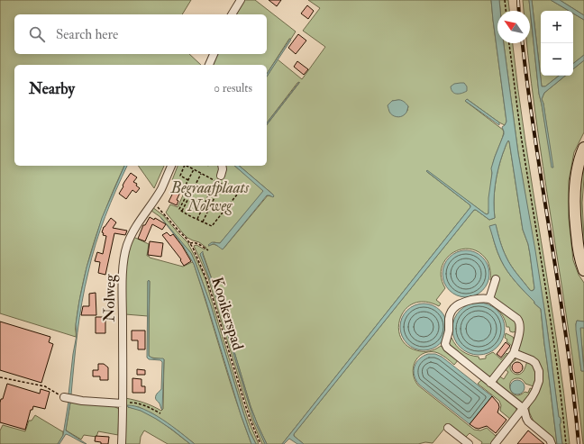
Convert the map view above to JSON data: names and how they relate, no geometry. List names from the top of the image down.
{
  "streets": {
    "street": ["Nolweg"],
    "path": ["Kooikerspad"]
  },
  "crossings": [
    ["Nolweg", "Kooikerspad"]
  ],
  "parks": ["Begraafplaats Nolweg"],
  "north": "top left",
  "page": {
    "map_buttons": ["+", "−"],
    "search": "Search here",
    "heading": ["Nearby", "0 results"]
  }
}
